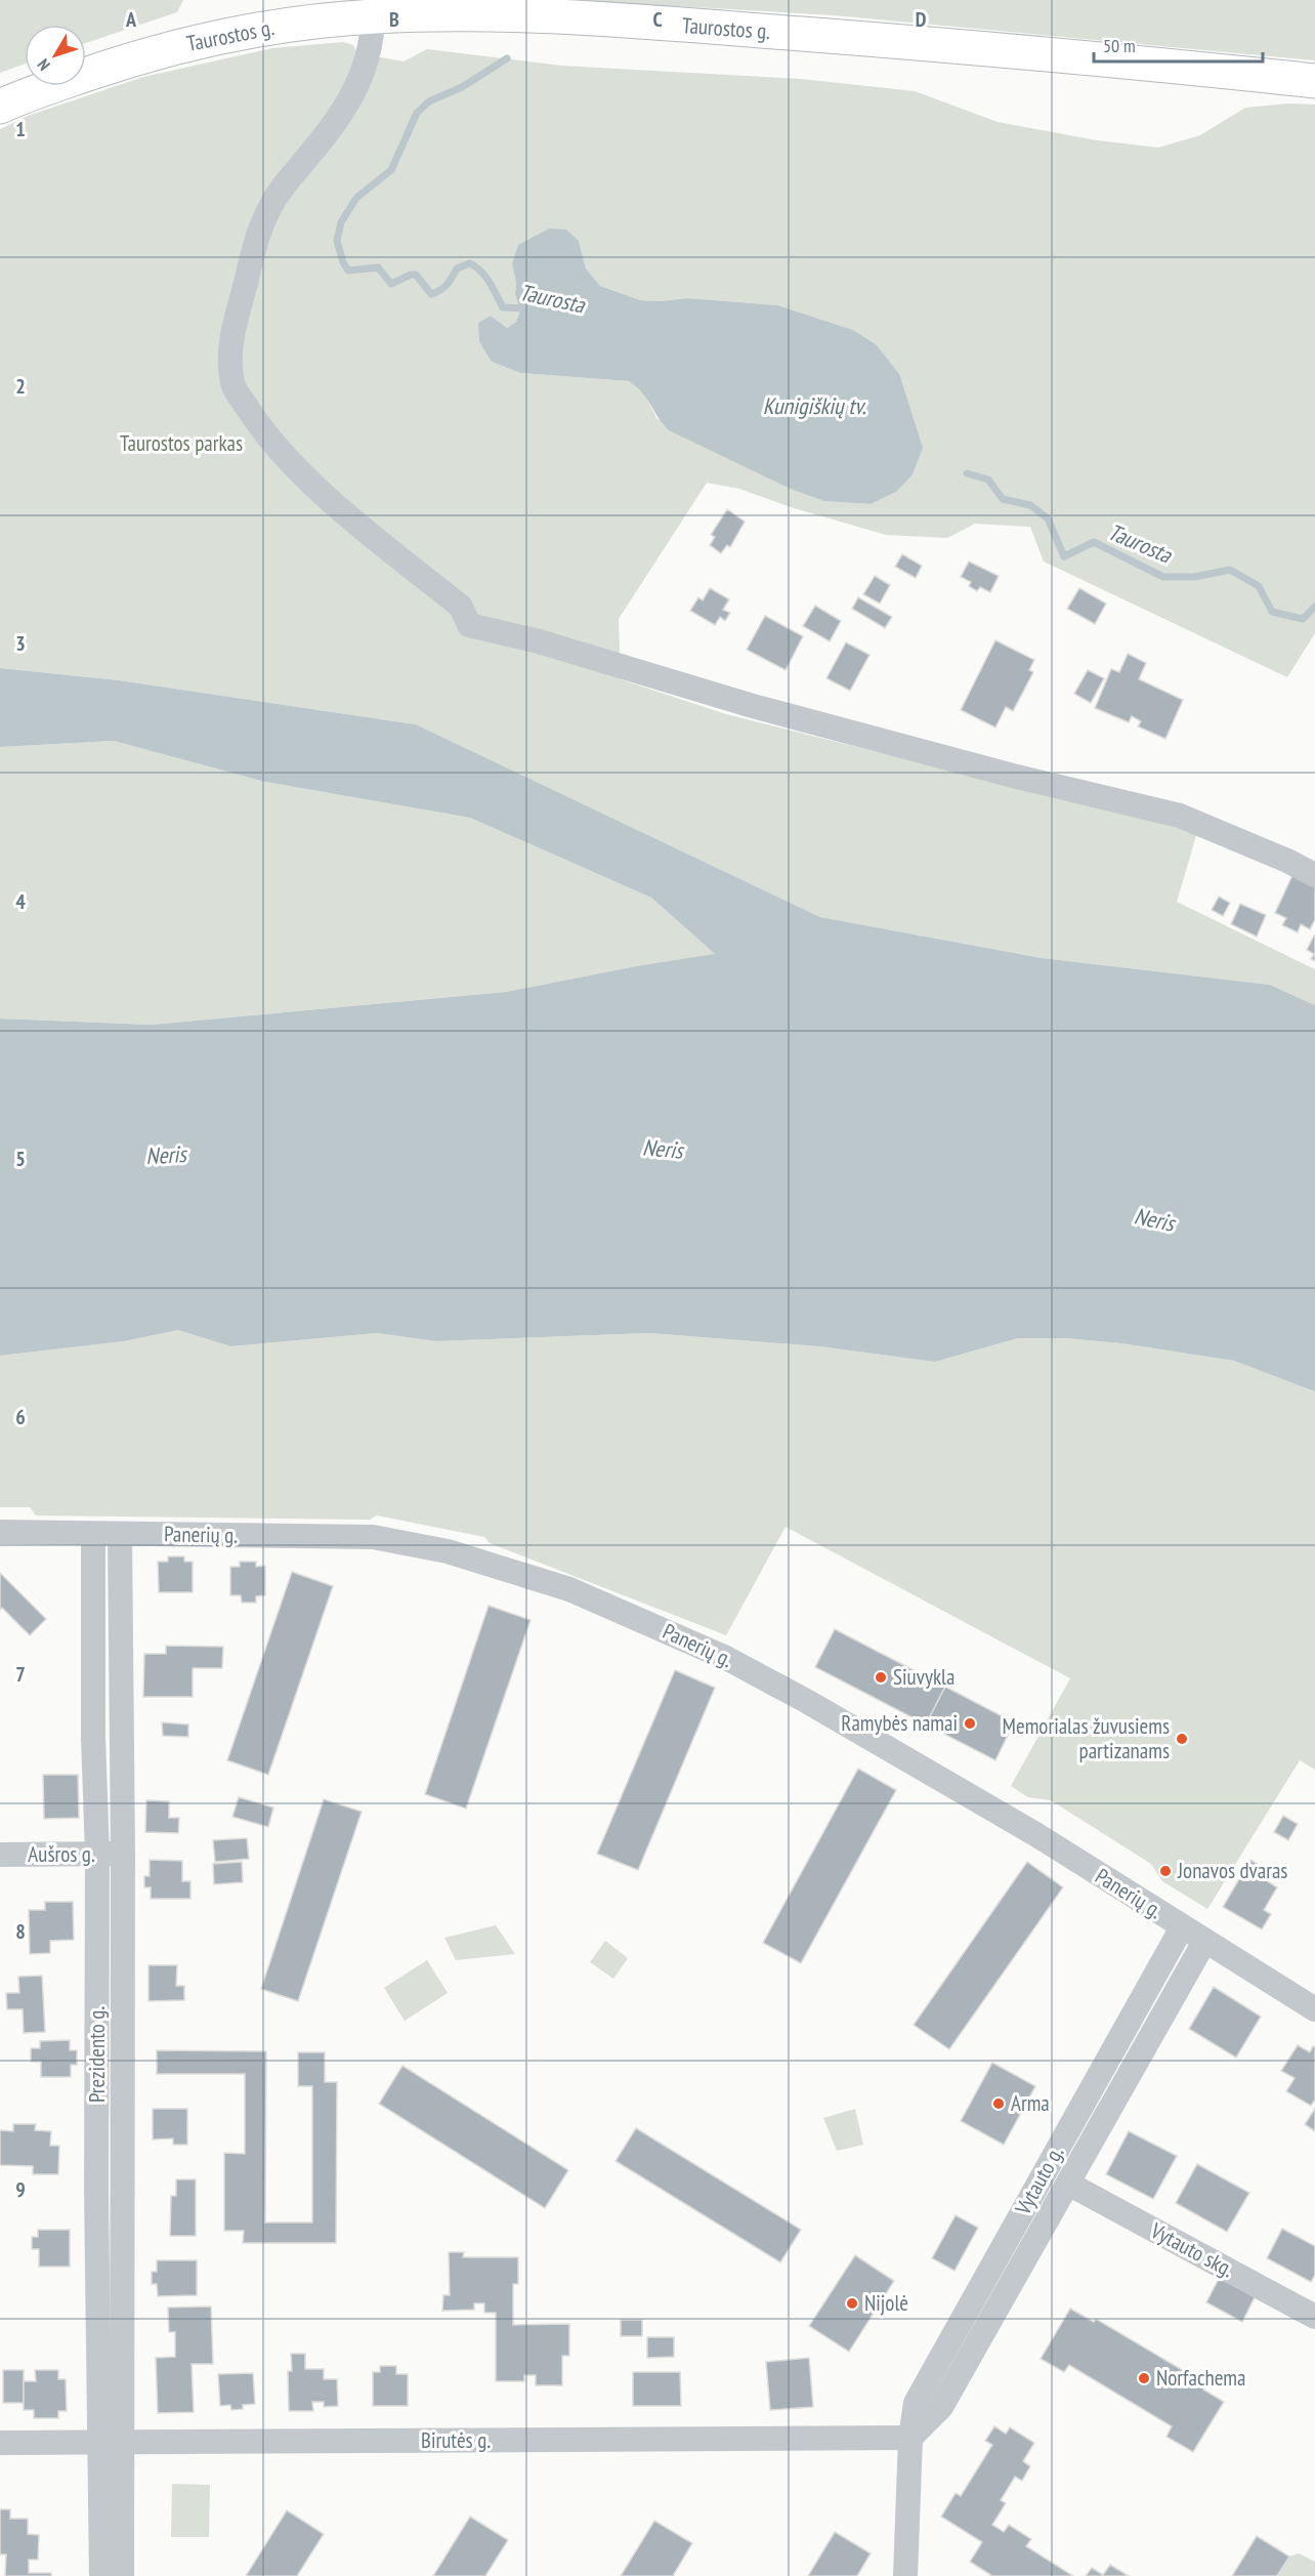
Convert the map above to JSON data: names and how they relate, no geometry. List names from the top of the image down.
{
  "streets": {
    "highway": ["Taurostos g."],
    "street": [
      "Panerių g.",
      "Aušros g.",
      "Prezidento g.",
      "Vytauto g.",
      "Vytauto skg.",
      "Birutės g."
    ]
  },
  "crossings": [
    ["Panerių g.", "Prezidento g."],
    ["Panerių g.", "Vytauto g."],
    ["Aušros g.", "Prezidento g."],
    ["Prezidento g.", "Birutės g."],
    ["Vytauto g.", "Vytauto skg."],
    ["Vytauto g.", "Birutės g."]
  ],
  "water": ["Taurosta", "Kunigiškių tv.", "Neris"],
  "parks": ["Taurostos parkas"],
  "places": [
    "Siuvykla",
    "Ramybės namai",
    "Memorialas žuvusiems partizanams",
    "Jonavos dvaras",
    "Arma",
    "Nijolė",
    "Norfachema"
  ],
  "scale_bar": "50 m",
  "north": "bottom left",
  "grid": {
    "columns": [
      "A",
      "B",
      "C",
      "D"
    ],
    "rows": [
      "1",
      "2",
      "3",
      "4",
      "5",
      "6",
      "7",
      "8",
      "9"
    ]
  }
}
